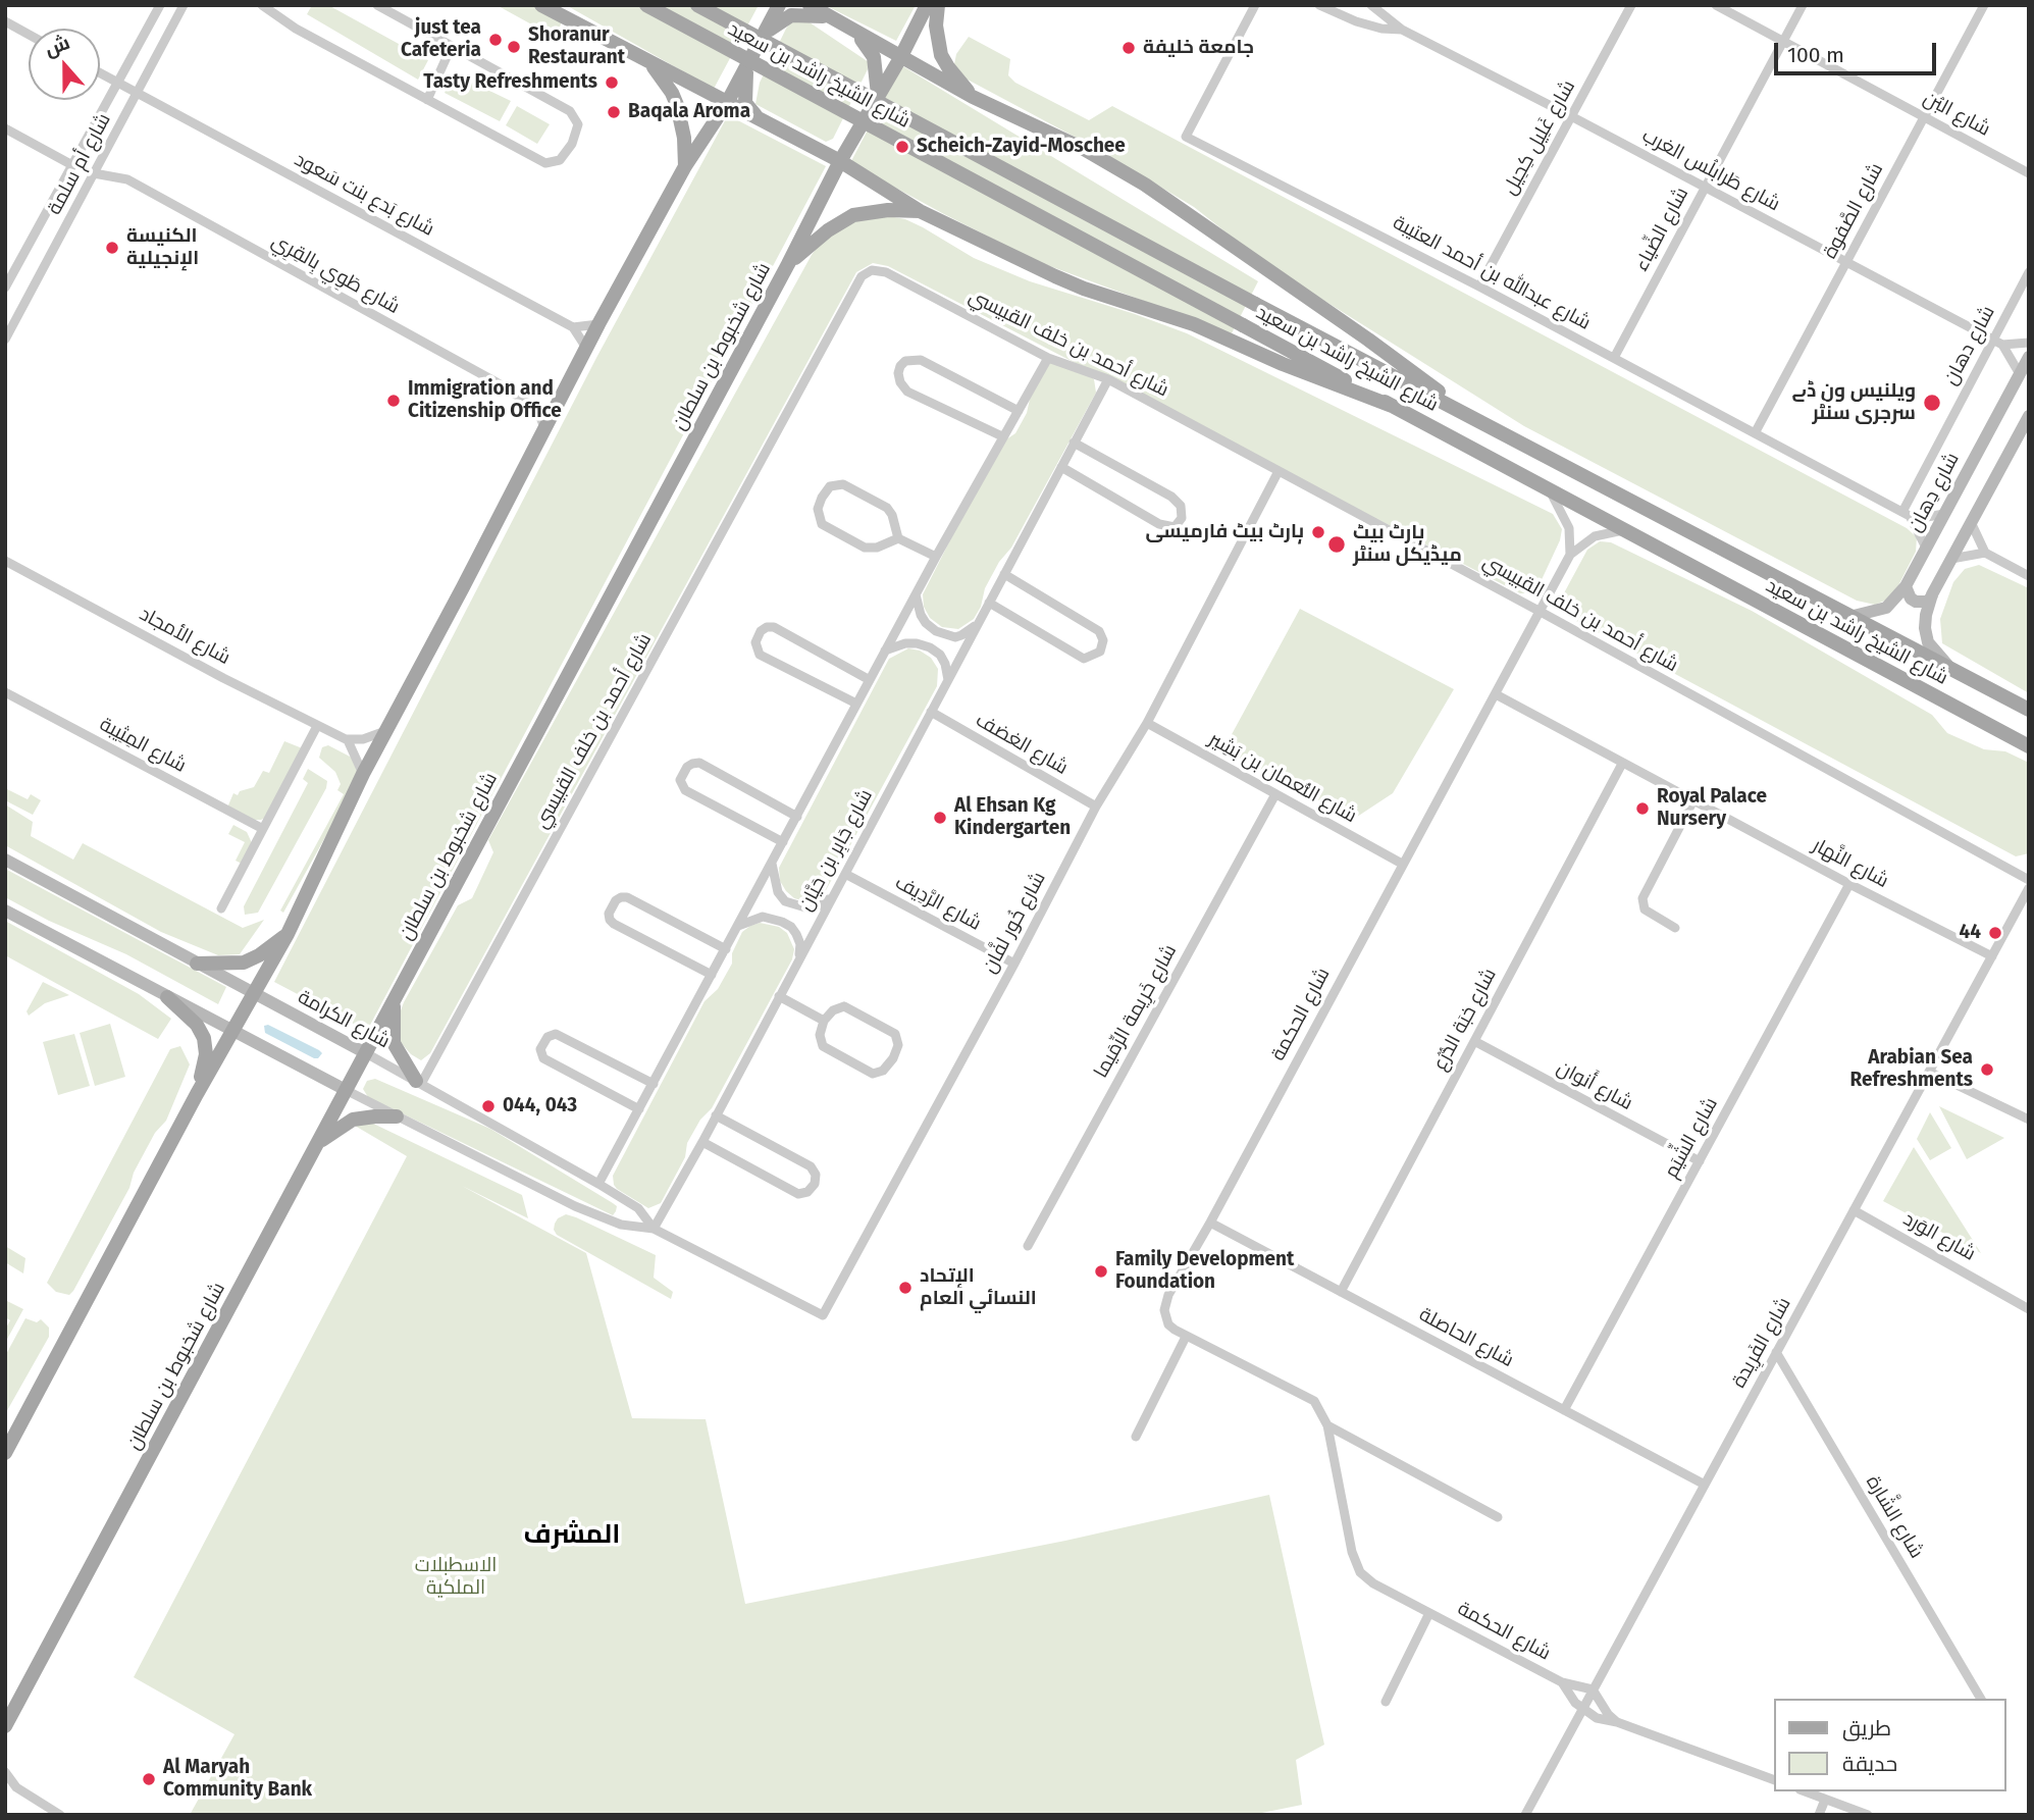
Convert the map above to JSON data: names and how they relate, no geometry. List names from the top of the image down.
{
  "streets": {
    "main road": [
      "شارع الشيخ راشد بن سعيد",
      "شارع شخبوط بن سلطان",
      "شارع دِهان",
      "شارع الكرامة"
    ],
    "street": [
      "شارع البُن",
      "شارع غَلِيل كِحِيل",
      "شارع أم سلمة",
      "شارع طَرابلُس الغرب",
      "شارع بَدع بنت سَعود",
      "شارع الصَّفوة",
      "شارع الضِّياء",
      "شارع عبدالله بن أحمد العتيبة",
      "شارع طَوِي بِالقِرِي",
      "شارع أحمد بن خلف القبيسي",
      "شارع دهان",
      "شارع الأمجاد",
      "شارع الغضف",
      "شارع المِثِيبة",
      "شارع النُّعمان بن بَشِير",
      "شارع جَابِر بن حَيَّان",
      "شارع النَّهار",
      "شارع الرَّدِيف",
      "شارع خُور لفَّان",
      "شارع خَرِيمة الرِّمَيما",
      "شارع الحكمة",
      "شارع خبَة الدُّرُع",
      "شارع أَنوان",
      "شارع الشِّيَم",
      "شارع الوَرد",
      "شارع الحاصلة",
      "شارع الفَرِيدة",
      "شارع الشَّارة"
    ]
  },
  "crossings": [
    ["شارع الشيخ راشد بن سعيد", "شارع دِهان"],
    ["شارع الشيخ راشد بن سعيد", "شارع الحكمة"],
    ["شارع البُن", "شارع الصَّفوة"],
    ["شارع البُن", "شارع الضِّياء"],
    ["شارع غَلِيل كِحِيل", "شارع طَرابلُس الغرب"],
    ["شارع غَلِيل كِحِيل", "شارع عبدالله بن أحمد العتيبة"],
    ["شارع أم سلمة", "شارع بَدع بنت سَعود"],
    ["شارع أم سلمة", "شارع طَوِي بِالقِرِي"],
    ["شارع طَرابلُس الغرب", "شارع الصَّفوة"],
    ["شارع طَرابلُس الغرب", "شارع الضِّياء"],
    ["شارع طَرابلُس الغرب", "شارع دهان"],
    ["شارع الصَّفوة", "شارع عبدالله بن أحمد العتيبة"],
    ["شارع الضِّياء", "شارع عبدالله بن أحمد العتيبة"],
    ["شارع عبدالله بن أحمد العتيبة", "شارع دهان"],
    ["شارع أحمد بن خلف القبيسي", "شارع جَابِر بن حَيَّان"],
    ["شارع أحمد بن خلف القبيسي", "شارع خُور لفَّان"],
    ["شارع أحمد بن خلف القبيسي", "شارع الحكمة"],
    ["شارع أحمد بن خلف القبيسي", "شارع الكرامة"],
    ["شارع شخبوط بن سلطان", "شارع الكرامة"],
    ["شارع الغضف", "شارع جَابِر بن حَيَّان"],
    ["شارع الغضف", "شارع خُور لفَّان"],
    ["شارع النُّعمان بن بَشِير", "شارع خُور لفَّان"],
    ["شارع النُّعمان بن بَشِير", "شارع خَرِيمة الرِّمَيما"],
    ["شارع النُّعمان بن بَشِير", "شارع الحكمة"],
    ["شارع جَابِر بن حَيَّان", "شارع الرَّدِيف"],
    ["شارع جَابِر بن حَيَّان", "شارع الكرامة"],
    ["شارع النَّهار", "شارع الحكمة"],
    ["شارع النَّهار", "شارع خبَة الدُّرُع"],
    ["شارع النَّهار", "شارع الشِّيَم"],
    ["شارع النَّهار", "شارع الفَرِيدة"],
    ["شارع الرَّدِيف", "شارع خُور لفَّان"],
    ["شارع خُور لفَّان", "شارع الكرامة"],
    ["شارع الحكمة", "شارع الحاصلة"],
    ["شارع الحكمة", "شارع الفَرِيدة"],
    ["شارع خبَة الدُّرُع", "شارع أَنوان"],
    ["شارع خبَة الدُّرُع", "شارع الحاصلة"],
    ["شارع أَنوان", "شارع الشِّيَم"],
    ["شارع الشِّيَم", "شارع الحاصلة"],
    ["شارع الوَرد", "شارع الفَرِيدة"],
    ["شارع الحاصلة", "شارع الفَرِيدة"],
    ["شارع الفَرِيدة", "شارع الشَّارة"]
  ],
  "districts": ["المشرف"],
  "parks": ["الاسطبلات الملكية"],
  "places": [
    "just tea Cafeteria",
    "Shoranur Restaurant",
    "جامعة خليفة",
    "Tasty Refreshments",
    "Baqala Aroma",
    "Scheich-Zayid-Moschee",
    "الكنيسة الإنجيلية",
    "Immigration and Citizenship Office",
    "ویلنیس ون ڈے سرجری سنٹر",
    "ہارٹ بیٹ فارمیسی",
    "ہارٹ بیٹ میڈیکل سنٹر",
    "Royal Palace Nursery",
    "Al Ehsan Kg Kindergarten",
    "44",
    "Arabian Sea Refreshments",
    "044, 043",
    "Family Development Foundation",
    "الإتحاد النسائي العام",
    "Al Maryah Community Bank"
  ],
  "legend": ["طريق", "حديقة"],
  "scale_bar": "100 m",
  "north": "top"
}
